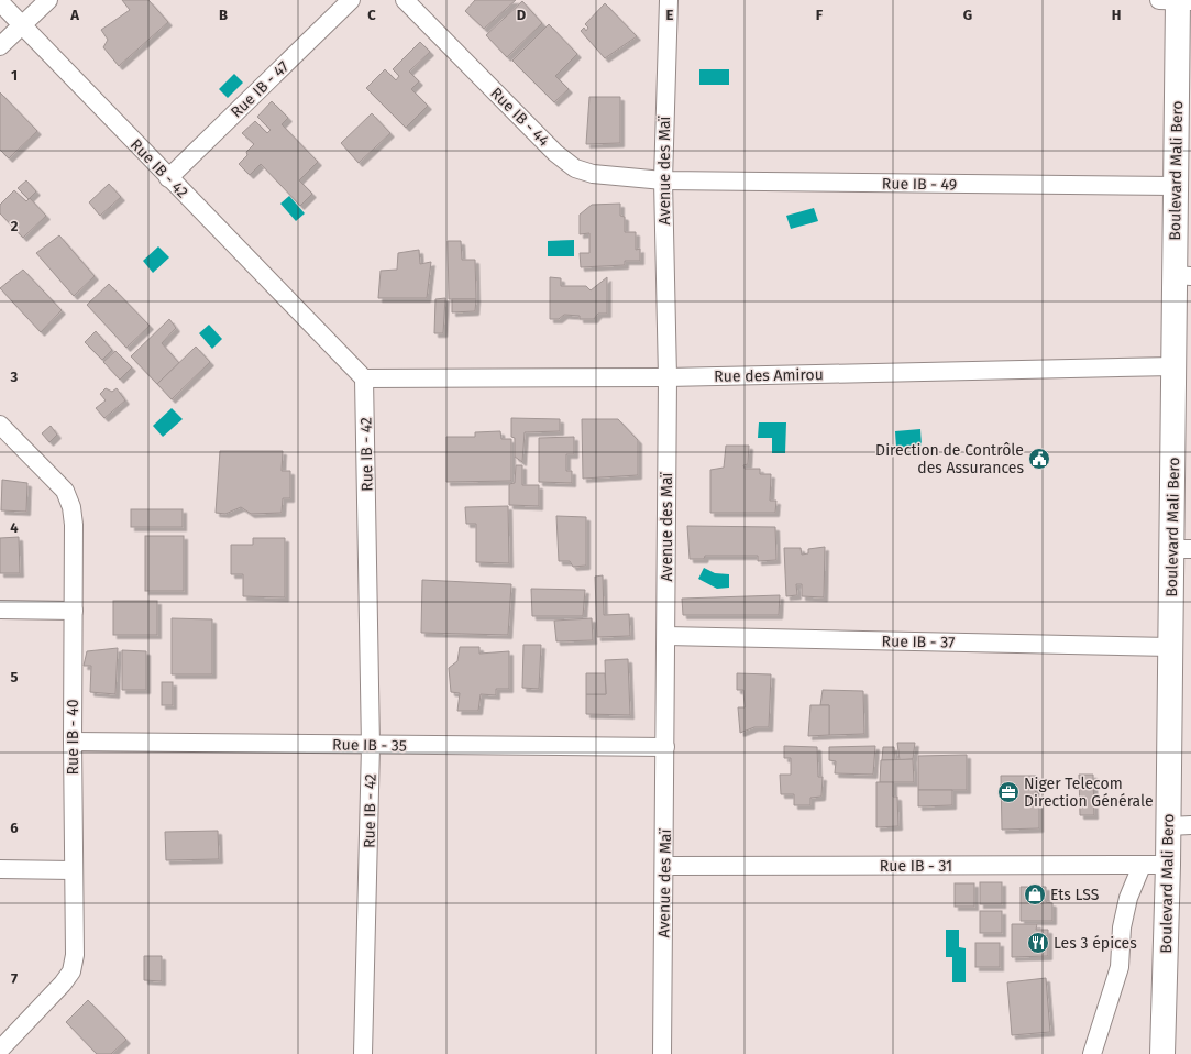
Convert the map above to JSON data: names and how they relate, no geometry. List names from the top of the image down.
{
  "streets": {
    "main road": ["Boulevard Mali Bero"],
    "street": [
      "Rue IB - 47",
      "Rue IB - 44",
      "Rue IB - 42",
      "Avenue des Maï",
      "Rue IB - 49",
      "Rue des Amirou",
      "Rue IB - 37",
      "Rue IB - 40",
      "Rue IB - 35",
      "Rue IB - 31"
    ]
  },
  "crossings": [
    ["Rue IB - 47", "Rue IB - 42"],
    ["Rue IB - 44", "Avenue des Maï"],
    ["Rue IB - 44", "Rue IB - 49"],
    ["Rue IB - 42", "Rue des Amirou"],
    ["Rue IB - 42", "Rue IB - 35"],
    ["Avenue des Maï", "Rue IB - 49"],
    ["Avenue des Maï", "Rue des Amirou"],
    ["Avenue des Maï", "Rue IB - 37"],
    ["Avenue des Maï", "Rue IB - 35"],
    ["Avenue des Maï", "Rue IB - 31"],
    ["Boulevard Mali Bero", "Rue IB - 49"],
    ["Boulevard Mali Bero", "Rue des Amirou"],
    ["Boulevard Mali Bero", "Rue IB - 37"],
    ["Boulevard Mali Bero", "Rue IB - 31"],
    ["Rue IB - 40", "Rue IB - 35"]
  ],
  "places": {
    "public building": ["Direction de Contrôle des Assurances"],
    "office": ["Niger Telecom Direction Générale"],
    "shop": ["Ets LSS"],
    "restaurant": ["Les 3 épices"]
  },
  "grid": {
    "columns": [
      "A",
      "B",
      "C",
      "D",
      "E",
      "F",
      "G",
      "H"
    ],
    "rows": [
      "1",
      "2",
      "3",
      "4",
      "5",
      "6",
      "7"
    ]
  }
}
